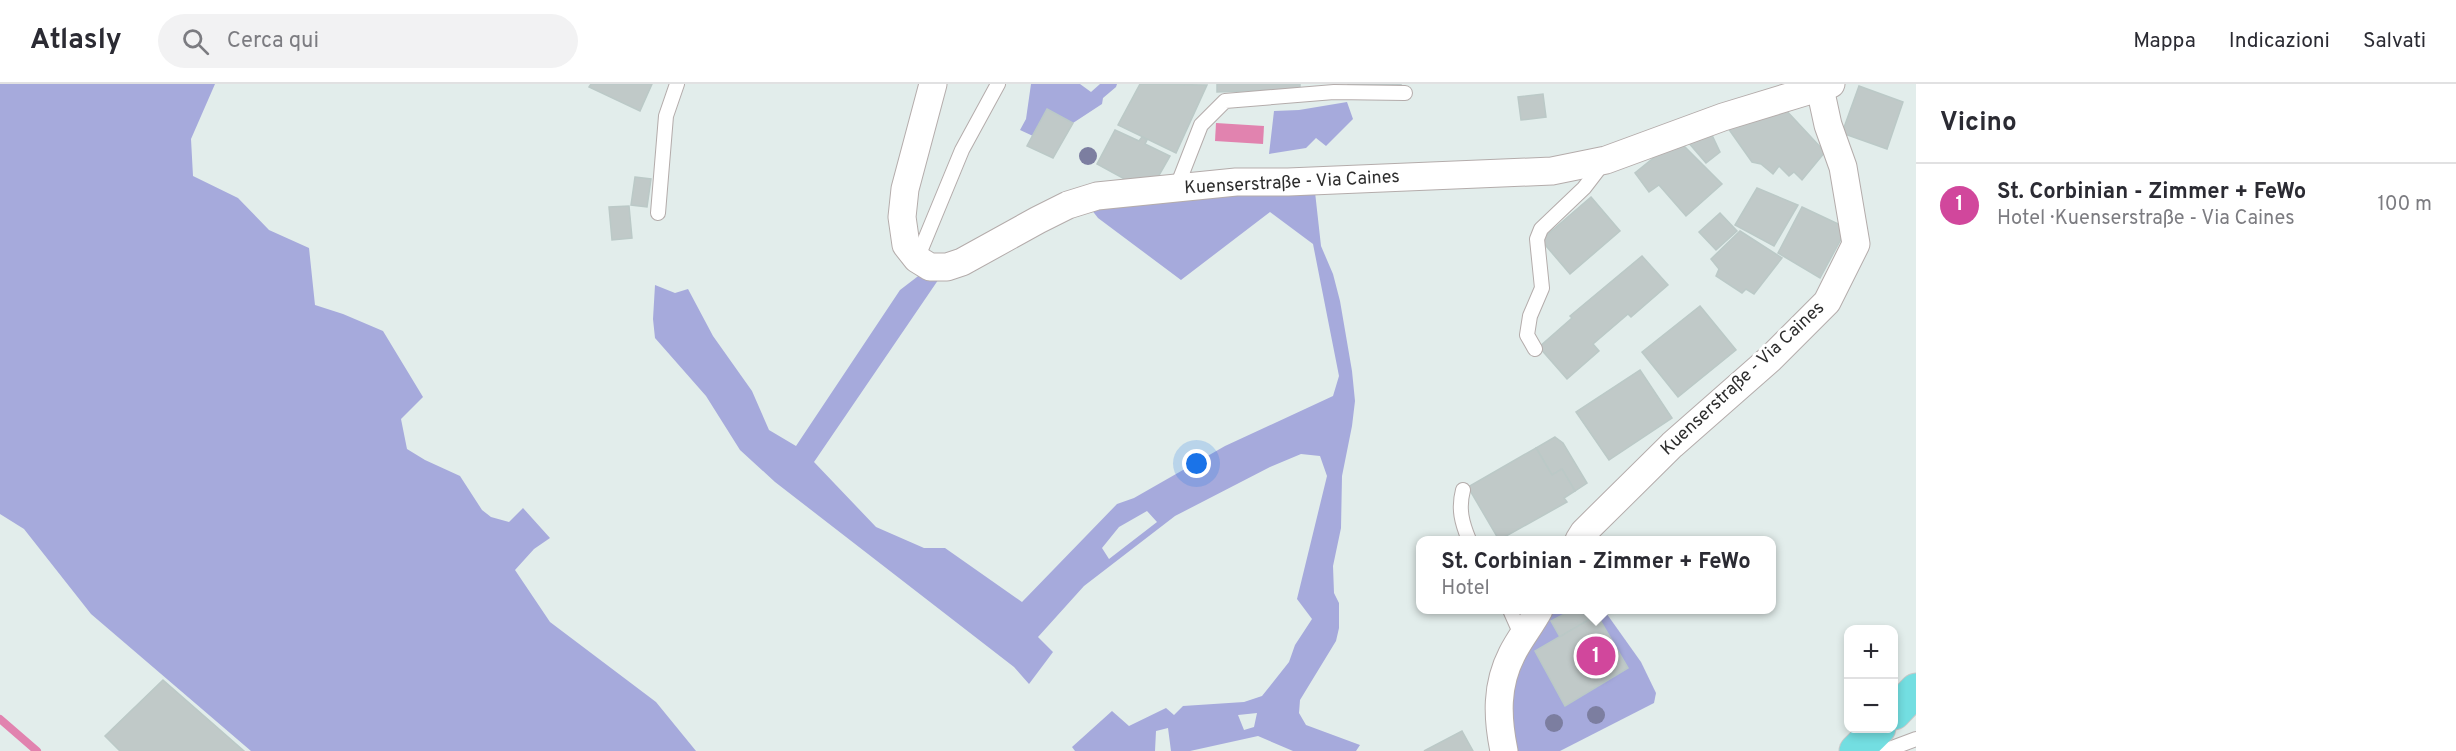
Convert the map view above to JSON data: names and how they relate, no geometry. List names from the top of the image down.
{
  "streets": {
    "street": ["Kuenserstraße - Via Caines"]
  },
  "page": {
    "header": "Atlasly",
    "search": "Cerca qui",
    "nav": ["Mappa", "Indicazioni", "Salvati"],
    "heading": "Vicino",
    "list": [
      {
        "mark": "1",
        "name": "St. Corbinian - Zimmer + FeWo",
        "note": "Hotel · Kuenserstraße - Via Caines",
        "value": "100 m"
      }
    ],
    "popup": ["St. Corbinian - Zimmer + FeWo", "Hotel"],
    "map_buttons": ["+", "−"],
    "pins": "1"
  }
}
